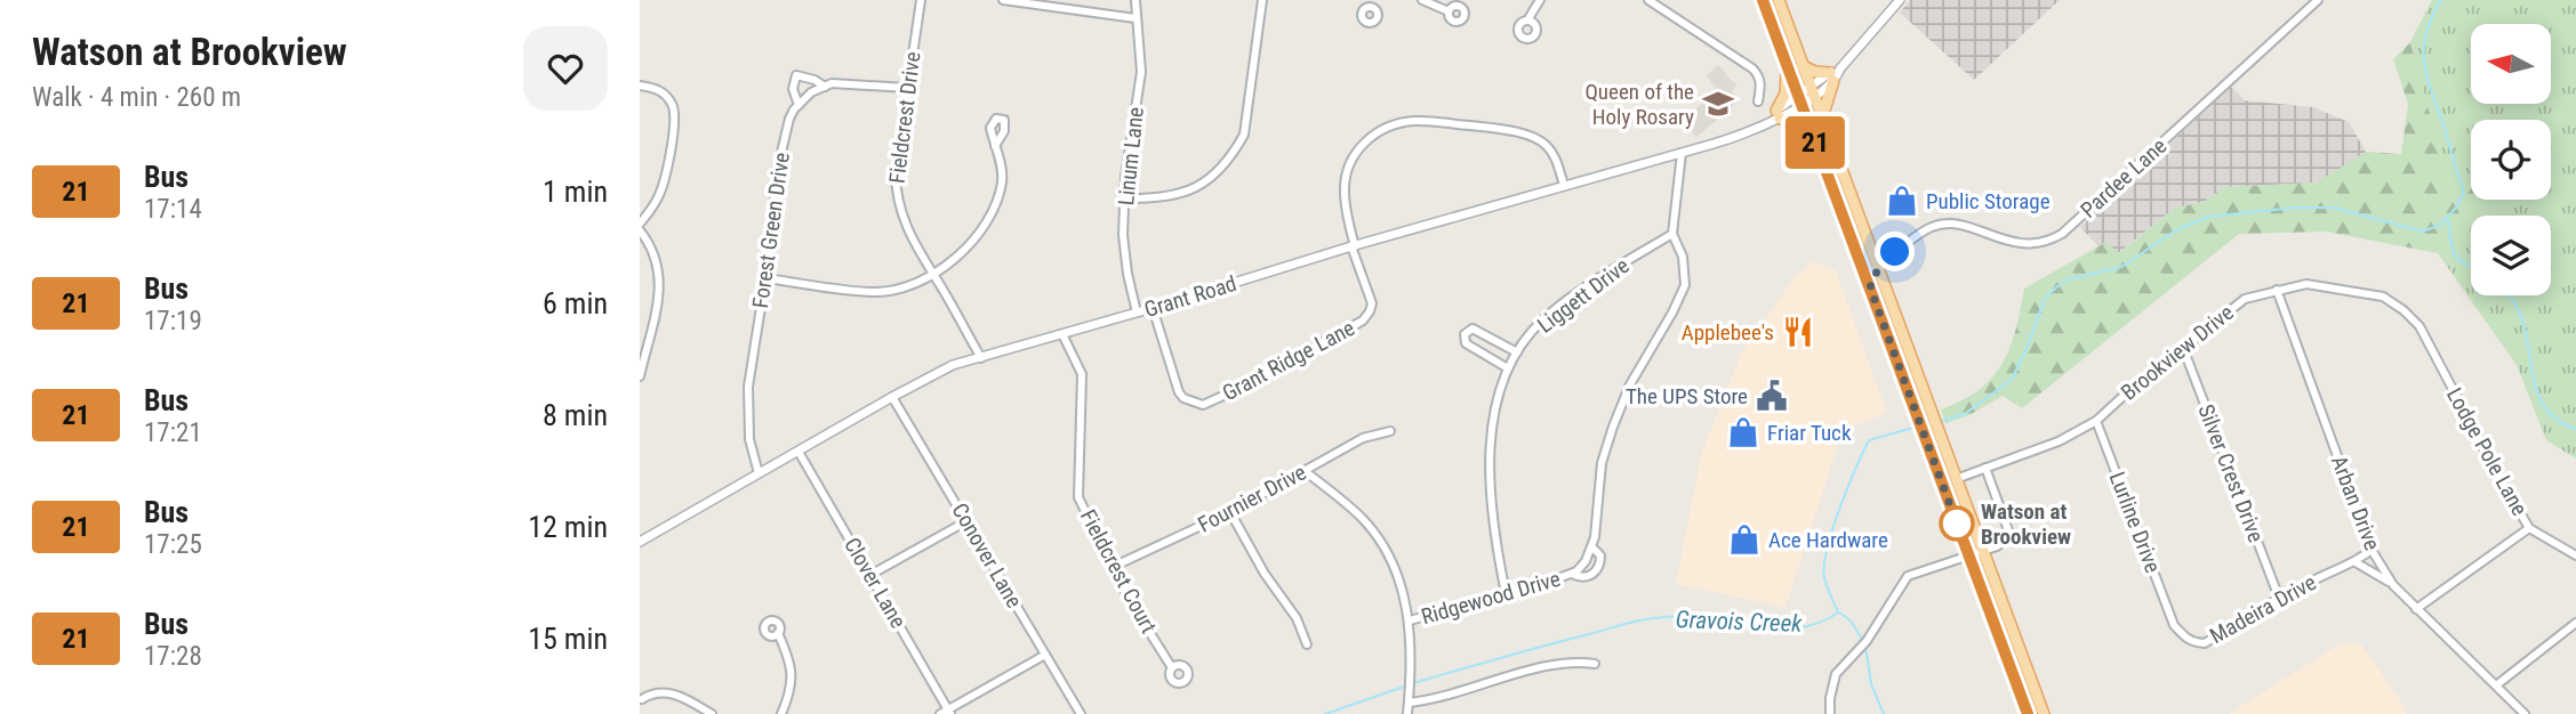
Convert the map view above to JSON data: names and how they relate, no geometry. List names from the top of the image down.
{
  "streets": {
    "street": [
      "Fieldcrest Drive",
      "Linum Lane",
      "Pardee Lane",
      "Forest Green Drive",
      "Liggett Drive",
      "Grant Road",
      "Brookview Drive",
      "Grant Ridge Lane",
      "Lodge Pole Lane",
      "Silver Crest Drive",
      "Fournier Drive",
      "Arban Drive",
      "Lurline Drive",
      "Conover Lane",
      "Fieldcrest Court",
      "Clover Lane",
      "Ridgewood Drive",
      "Madeira Drive"
    ]
  },
  "crossings": [
    ["Fieldcrest Drive", "Grant Road"],
    ["Linum Lane", "Grant Road"],
    ["Forest Green Drive", "Grant Road"],
    ["Liggett Drive", "Ridgewood Drive"],
    ["Grant Road", "Grant Ridge Lane"],
    ["Grant Road", "Conover Lane"],
    ["Grant Road", "Fieldcrest Court"],
    ["Grant Road", "Clover Lane"],
    ["Brookview Drive", "Lodge Pole Lane"],
    ["Brookview Drive", "Silver Crest Drive"],
    ["Brookview Drive", "Arban Drive"],
    ["Brookview Drive", "Lurline Drive"],
    ["Silver Crest Drive", "Madeira Drive"],
    ["Fournier Drive", "Fieldcrest Court"],
    ["Arban Drive", "Madeira Drive"],
    ["Lurline Drive", "Madeira Drive"]
  ],
  "water": ["Gravois Creek"],
  "places": {
    "school or university": ["Queen of the Holy Rosary"],
    "shop": ["Public Storage", "Friar Tuck", "Ace Hardware"],
    "restaurant": ["Applebee's"],
    "public building": ["The UPS Store"],
    "other": ["Watson at Brookview"]
  },
  "lines": ["bus line 21"],
  "north": "left",
  "page": {
    "heading": ["Watson at Brookview", "Walk · 4 min · 260 m"],
    "on_map": "21",
    "list": [
      {
        "mark": "21",
        "name": "Bus",
        "note": "17:14",
        "value": "1 min"
      },
      {
        "mark": "21",
        "name": "Bus",
        "note": "17:19",
        "value": "6 min"
      },
      {
        "mark": "21",
        "name": "Bus",
        "note": "17:21",
        "value": "8 min"
      },
      {
        "mark": "21",
        "name": "Bus",
        "note": "17:25",
        "value": "12 min"
      },
      {
        "mark": "21",
        "name": "Bus",
        "note": "17:28",
        "value": "15 min"
      }
    ]
  }
}
